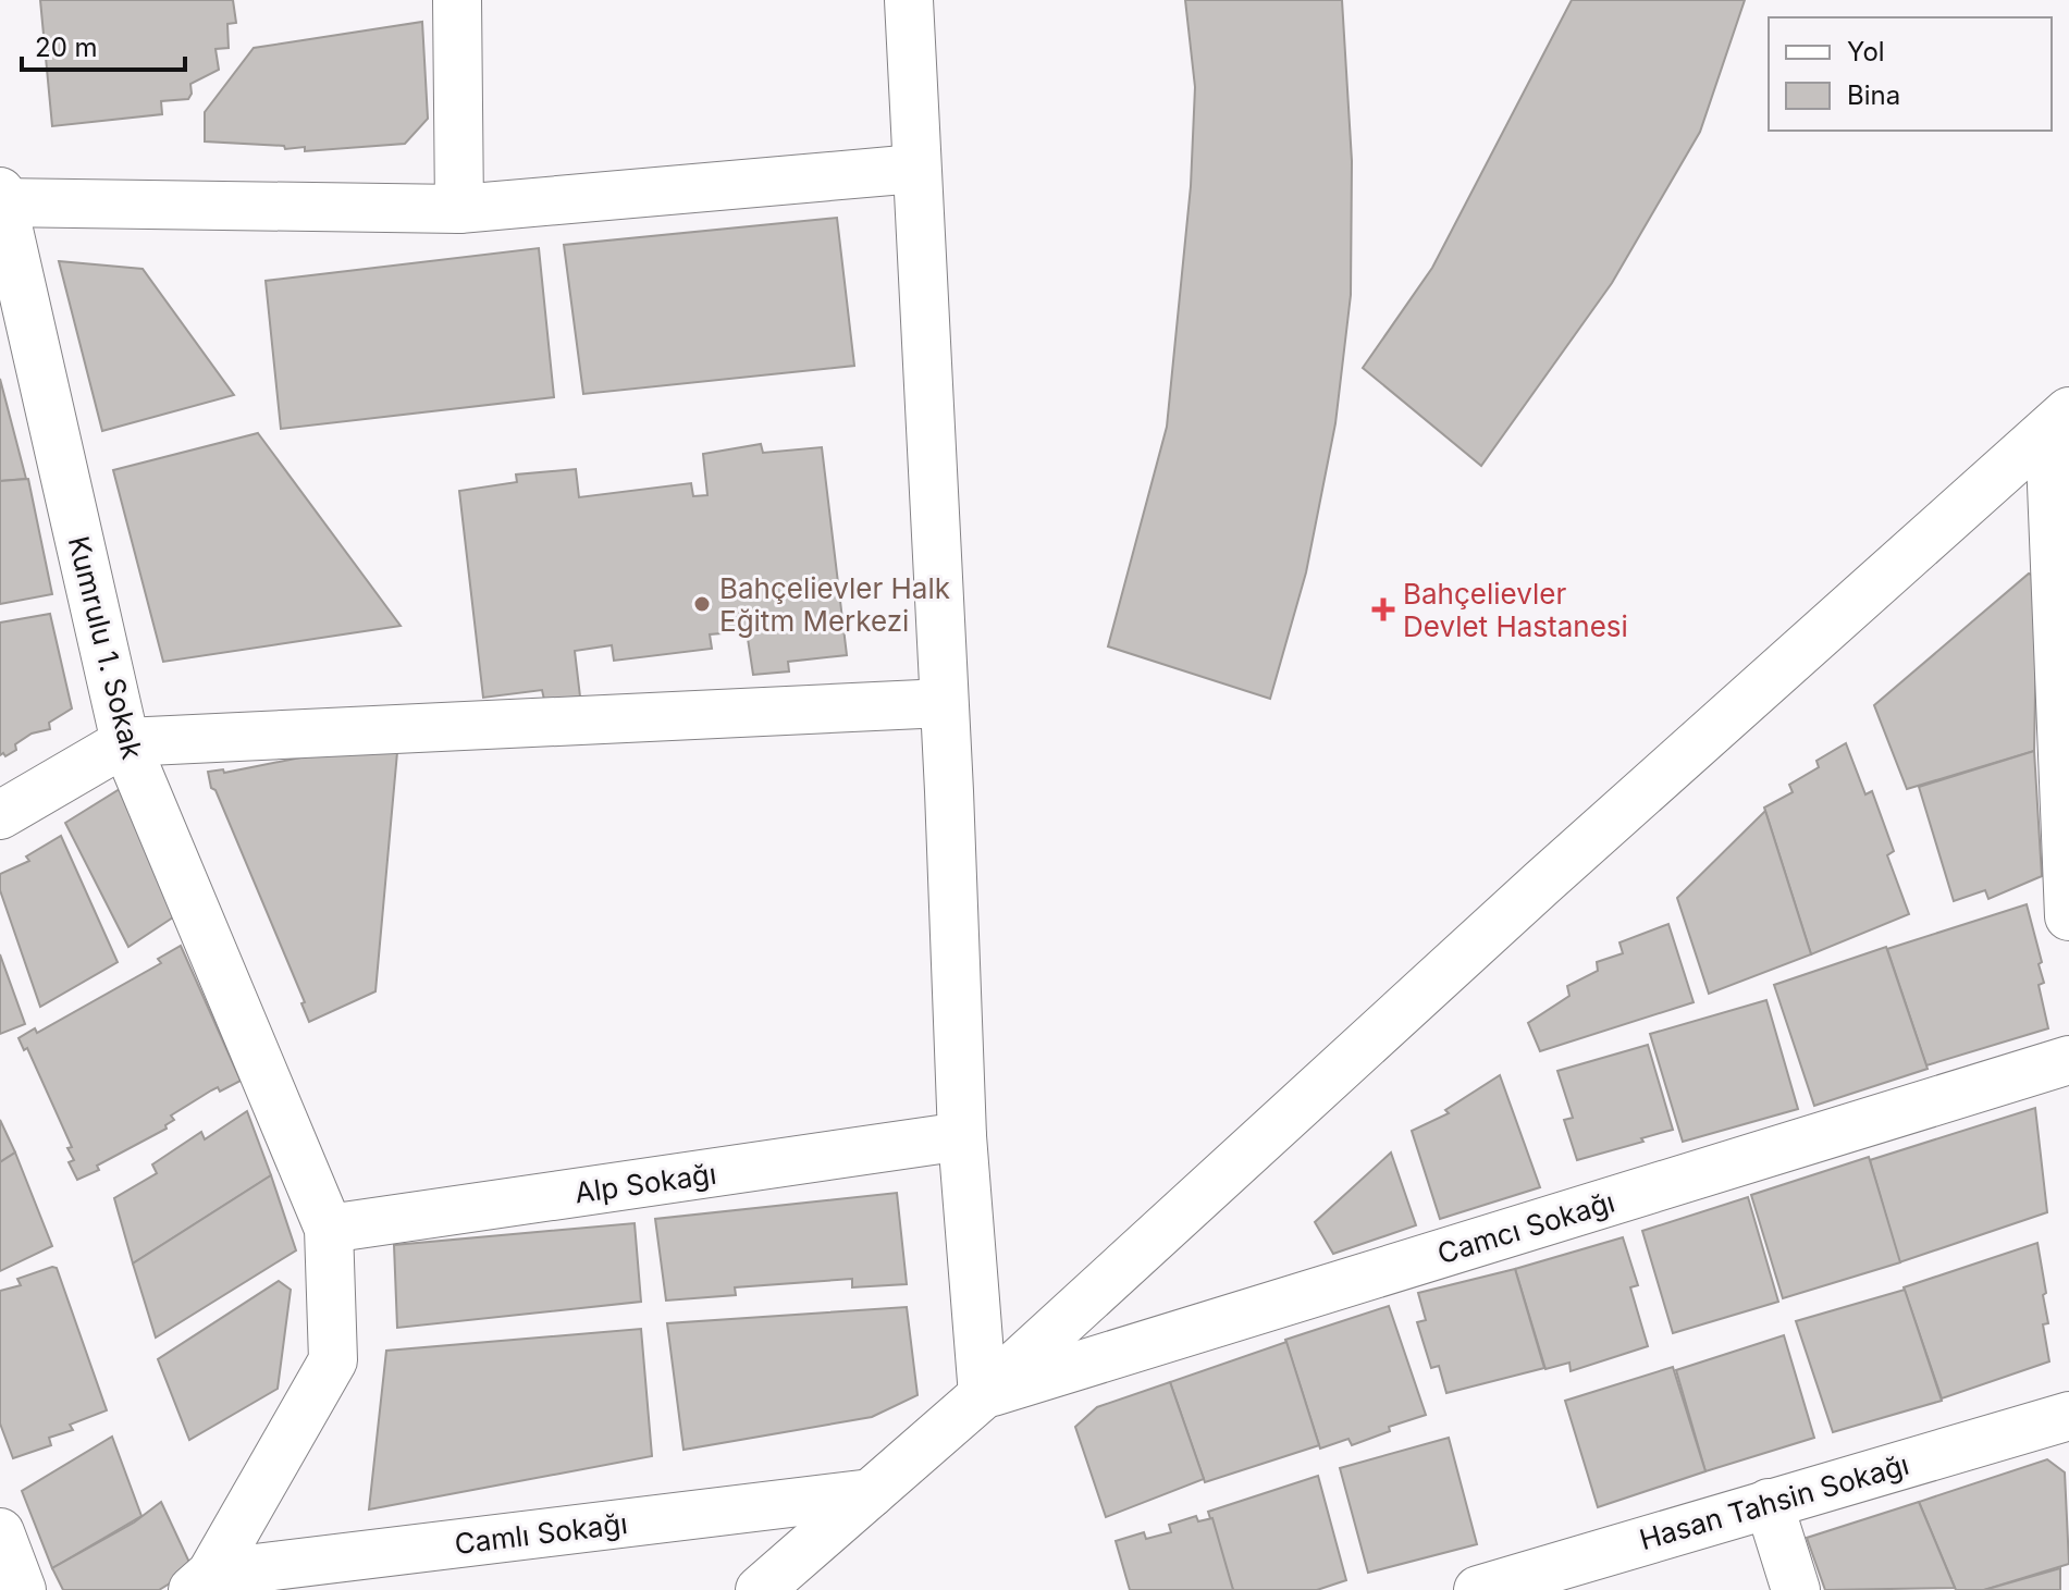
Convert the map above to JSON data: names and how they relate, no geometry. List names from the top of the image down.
{
  "streets": {
    "street": [
      "Kumrulu 1. Sokak",
      "Alp Sokağı",
      "Camcı Sokağı",
      "Hasan Tahsin Sokağı",
      "Camlı Sokağı"
    ]
  },
  "crossings": [
    ["Kumrulu 1. Sokak", "Alp Sokağı"]
  ],
  "places": {
    "other": ["Bahçelievler Halk Eğitm Merkezi"],
    "health": ["Bahçelievler Devlet Hastanesi"]
  },
  "legend": ["Yol", "Bina"],
  "scale_bar": "20 m"
}
